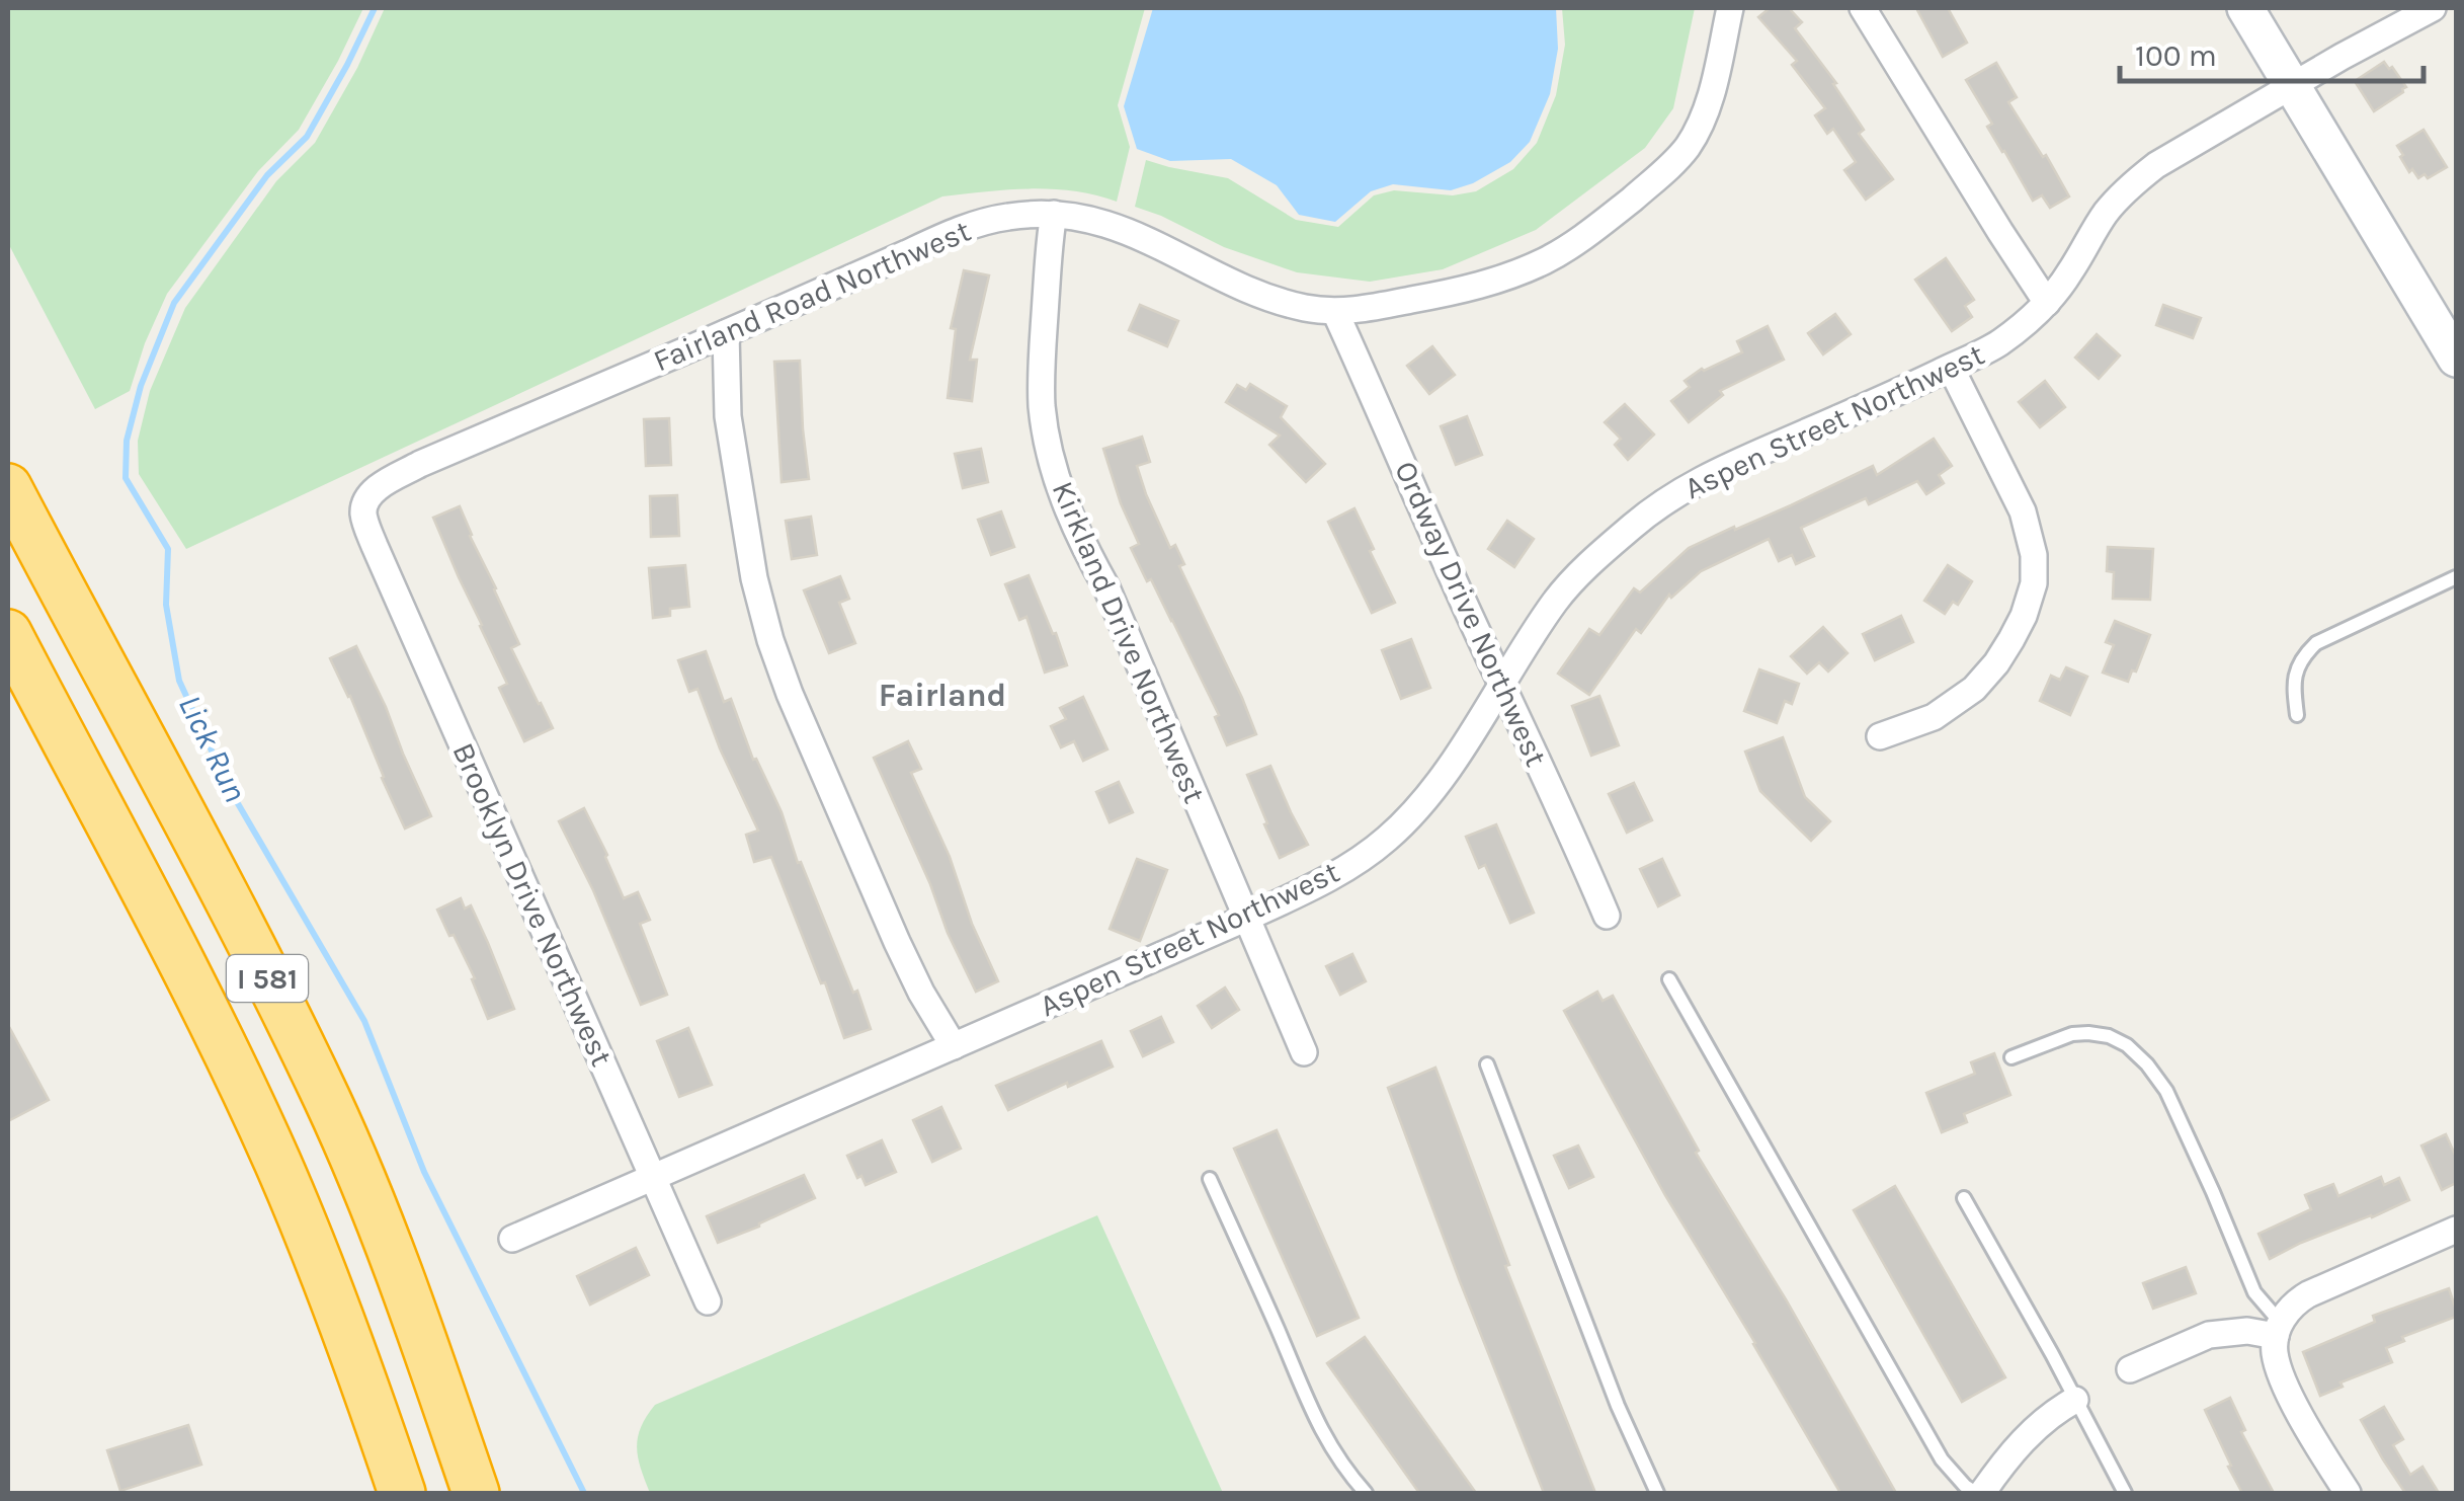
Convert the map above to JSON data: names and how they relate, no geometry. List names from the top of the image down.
{
  "streets": {
    "highway": ["I 581"],
    "street": [
      "Fairland Road Northwest",
      "Aspen Street Northwest",
      "Ordway Drive Northwest",
      "Kirkland Drive Northwest",
      "Brooklyn Drive Northwest"
    ]
  },
  "crossings": [
    ["Fairland Road Northwest", "Ordway Drive Northwest"],
    ["Fairland Road Northwest", "Kirkland Drive Northwest"],
    ["Fairland Road Northwest", "Brooklyn Drive Northwest"],
    ["Aspen Street Northwest", "Ordway Drive Northwest"],
    ["Aspen Street Northwest", "Kirkland Drive Northwest"],
    ["Aspen Street Northwest", "Brooklyn Drive Northwest"]
  ],
  "districts": ["Fairland"],
  "water": ["Lick Run"],
  "scale_bar": "100 m"
}
